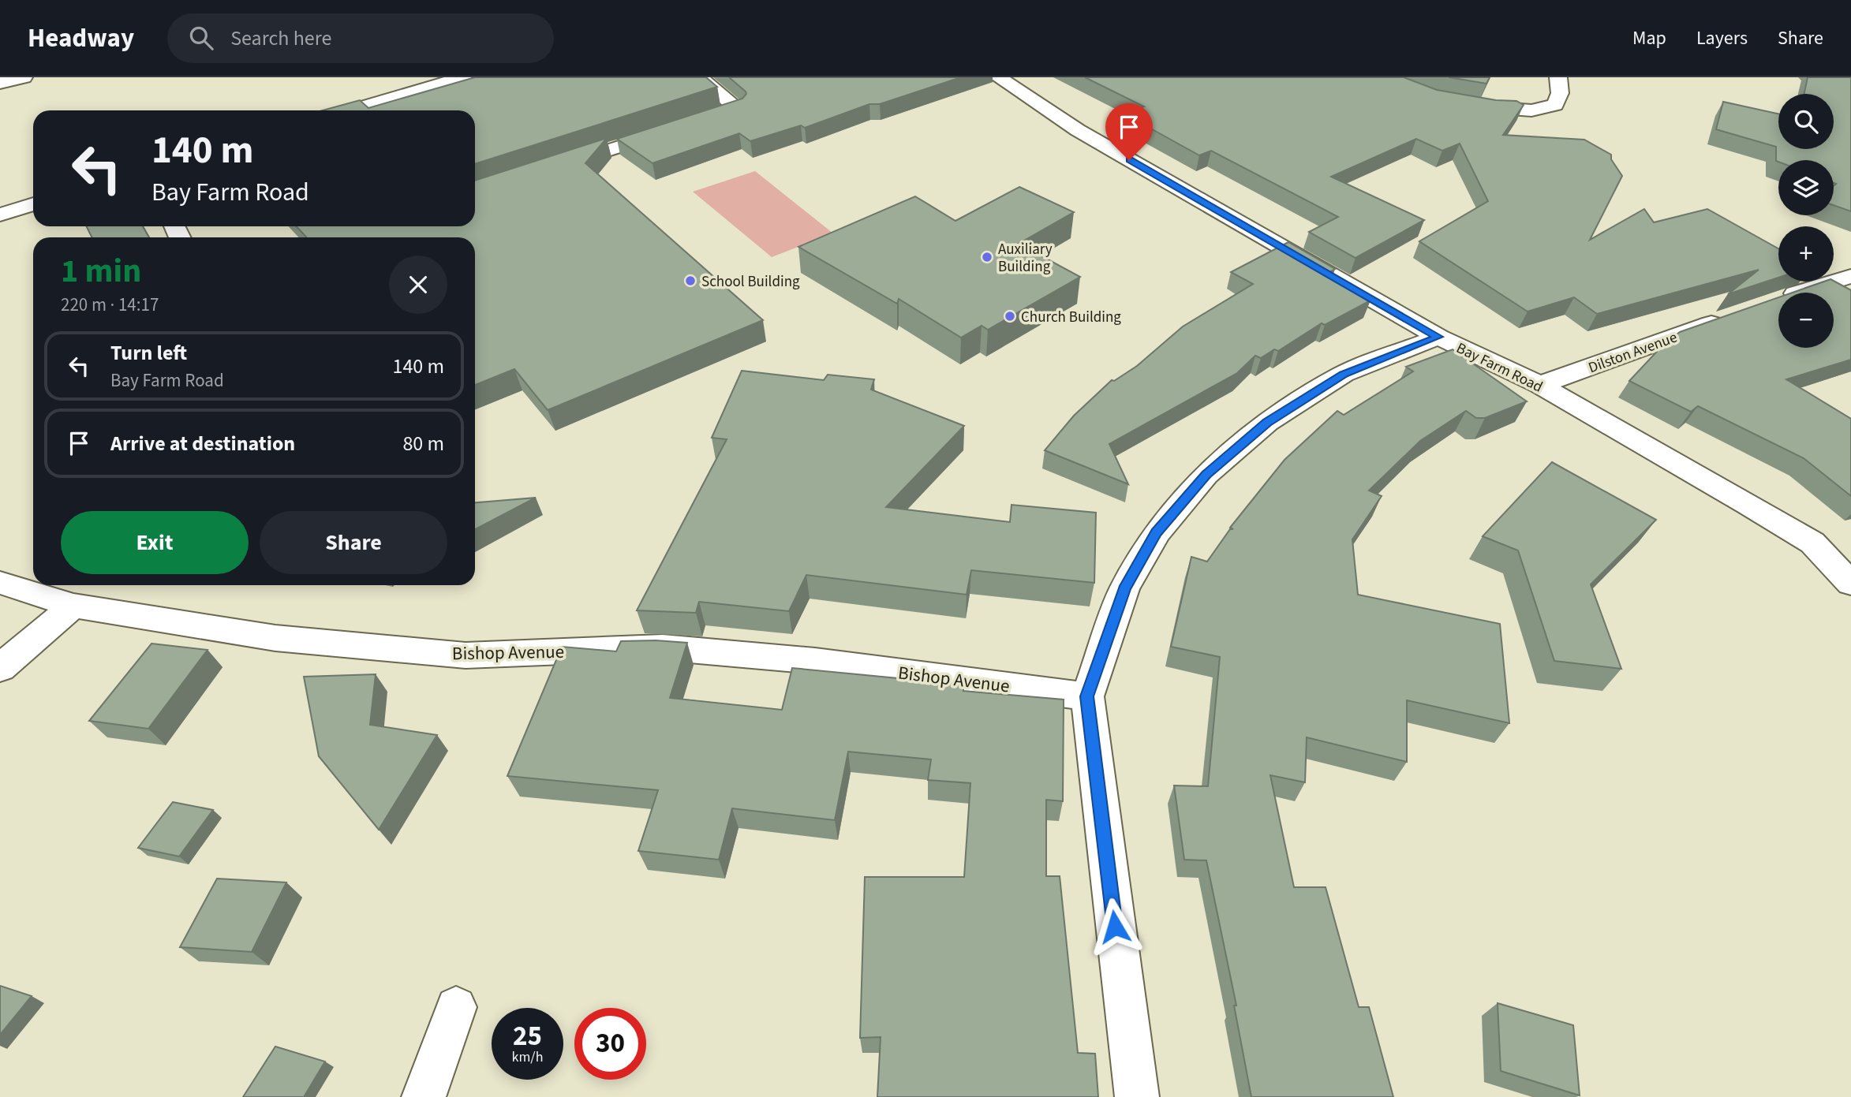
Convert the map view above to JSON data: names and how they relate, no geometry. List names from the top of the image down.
{
  "streets": {
    "street": ["Dilston Avenue", "Bay Farm Road", "Bishop Avenue"]
  },
  "crossings": [
    ["Dilston Avenue", "Bay Farm Road"]
  ],
  "places": ["Auxiliary Building", "School Building", "Church Building"],
  "page": {
    "header": "Headway",
    "search": "Search here",
    "nav": ["Map", "Layers", "Share"],
    "map_buttons": ["+", "−"],
    "turn": ["140 m", "Bay Farm Road"],
    "heading": ["1 min", "220 m · 14:17"],
    "list": [
      {
        "name": "Turn left",
        "note": "Bay Farm Road",
        "value": "140 m"
      },
      {
        "name": "Arrive at destination",
        "value": "80 m"
      }
    ],
    "buttons": ["Exit", "Share"],
    "speed": "25 km/h",
    "limit": "30"
  }
}
